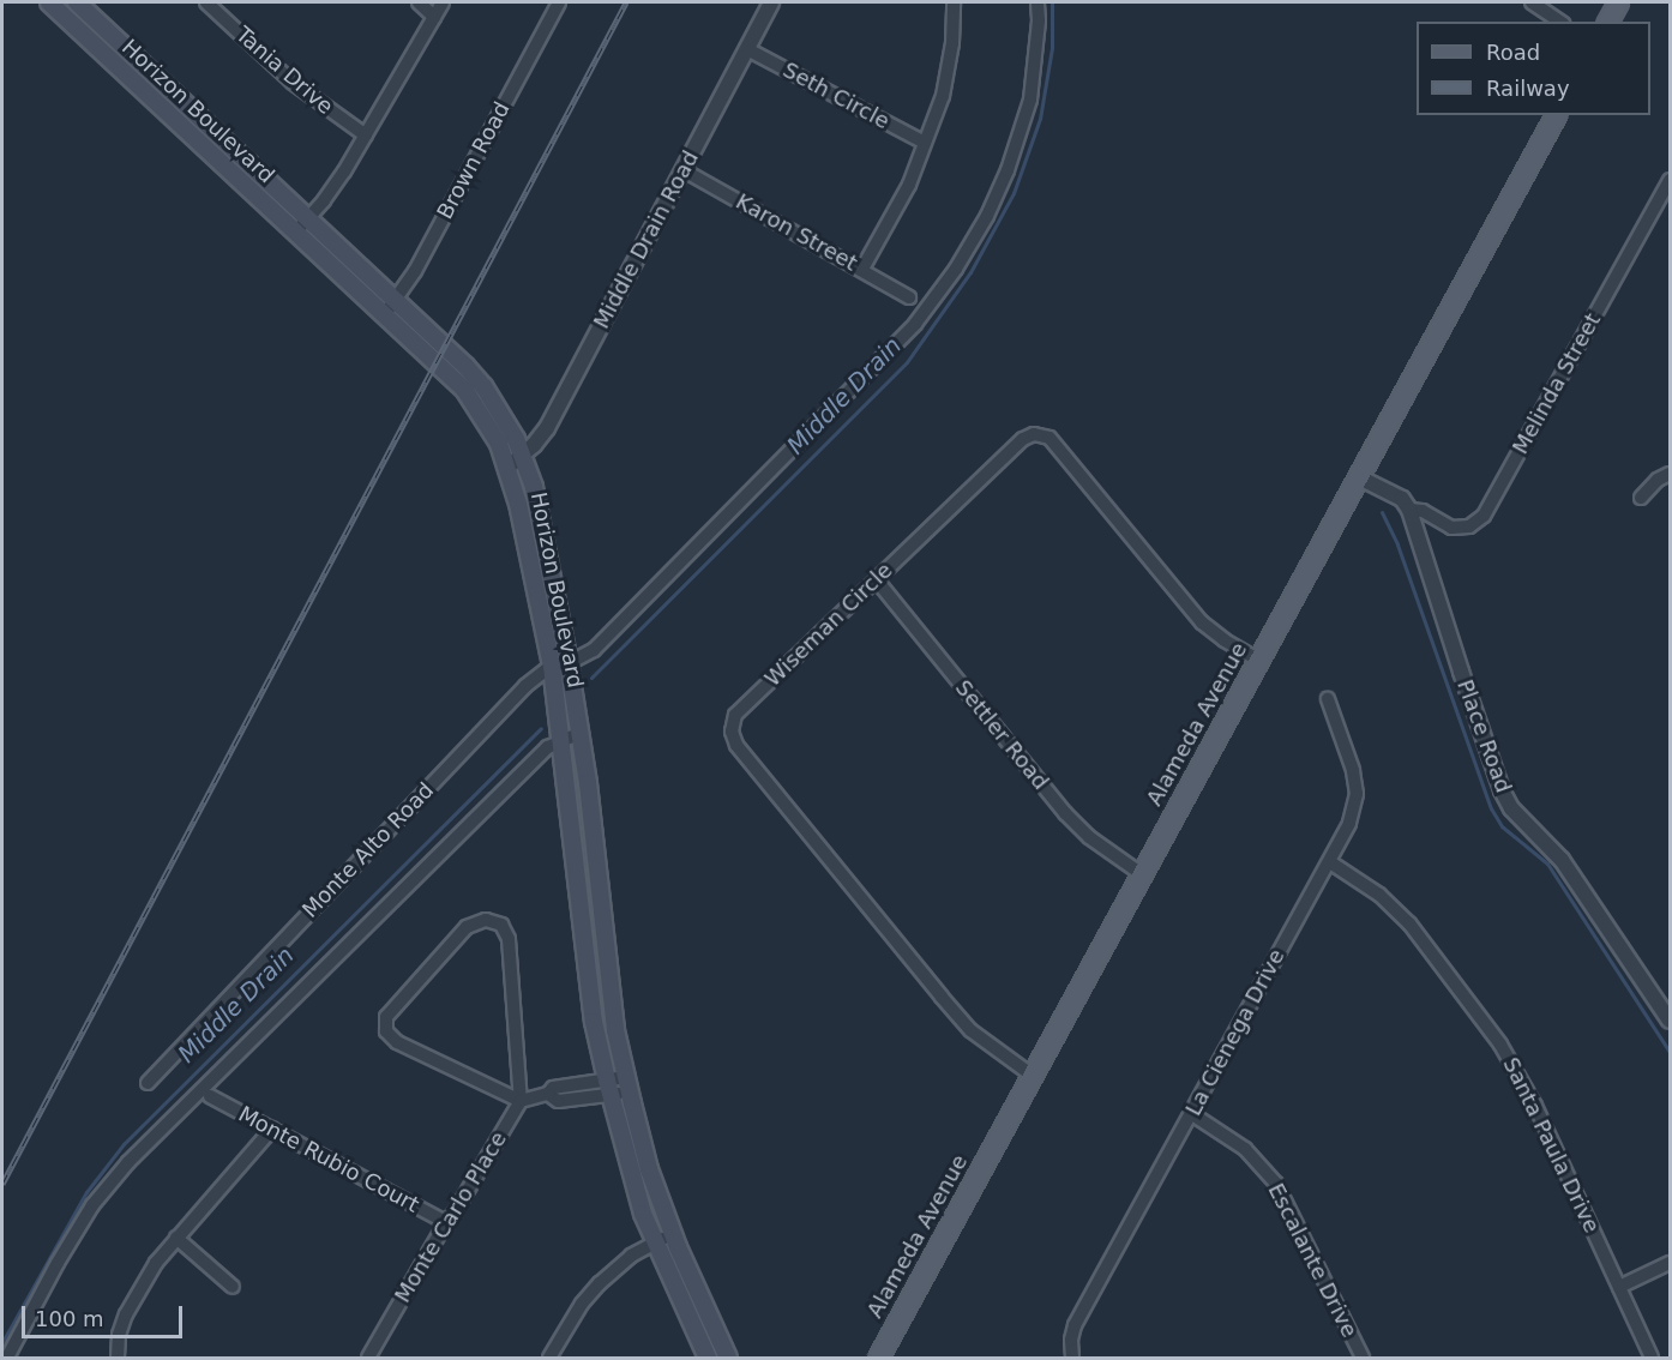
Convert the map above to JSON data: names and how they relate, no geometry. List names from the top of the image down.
{
  "streets": {
    "main road": ["Horizon Boulevard", "Alameda Avenue"],
    "street": [
      "Tania Drive",
      "Seth Circle",
      "Brown Road",
      "Karon Street",
      "Middle Drain Road",
      "Melinda Street",
      "Wiseman Circle",
      "Settler Road",
      "Place Road",
      "Monte Alto Road",
      "La Cienega Drive",
      "Santa Paula Drive",
      "Monte Rubio Court",
      "Monte Carlo Place",
      "Escalante Drive"
    ]
  },
  "crossings": [
    ["Seth Circle", "Middle Drain Road"],
    ["Horizon Boulevard", "Brown Road"],
    ["Horizon Boulevard", "Middle Drain Road"],
    ["Horizon Boulevard", "Monte Alto Road"],
    ["Karon Street", "Middle Drain Road"],
    ["Melinda Street", "Place Road"],
    ["Wiseman Circle", "Alameda Avenue"],
    ["Wiseman Circle", "Settler Road"],
    ["Alameda Avenue", "Settler Road"],
    ["La Cienega Drive", "Santa Paula Drive"],
    ["La Cienega Drive", "Escalante Drive"],
    ["Monte Rubio Court", "Monte Carlo Place"]
  ],
  "water": ["Middle Drain"],
  "legend": ["Road", "Railway"],
  "scale_bar": "100 m"
}
